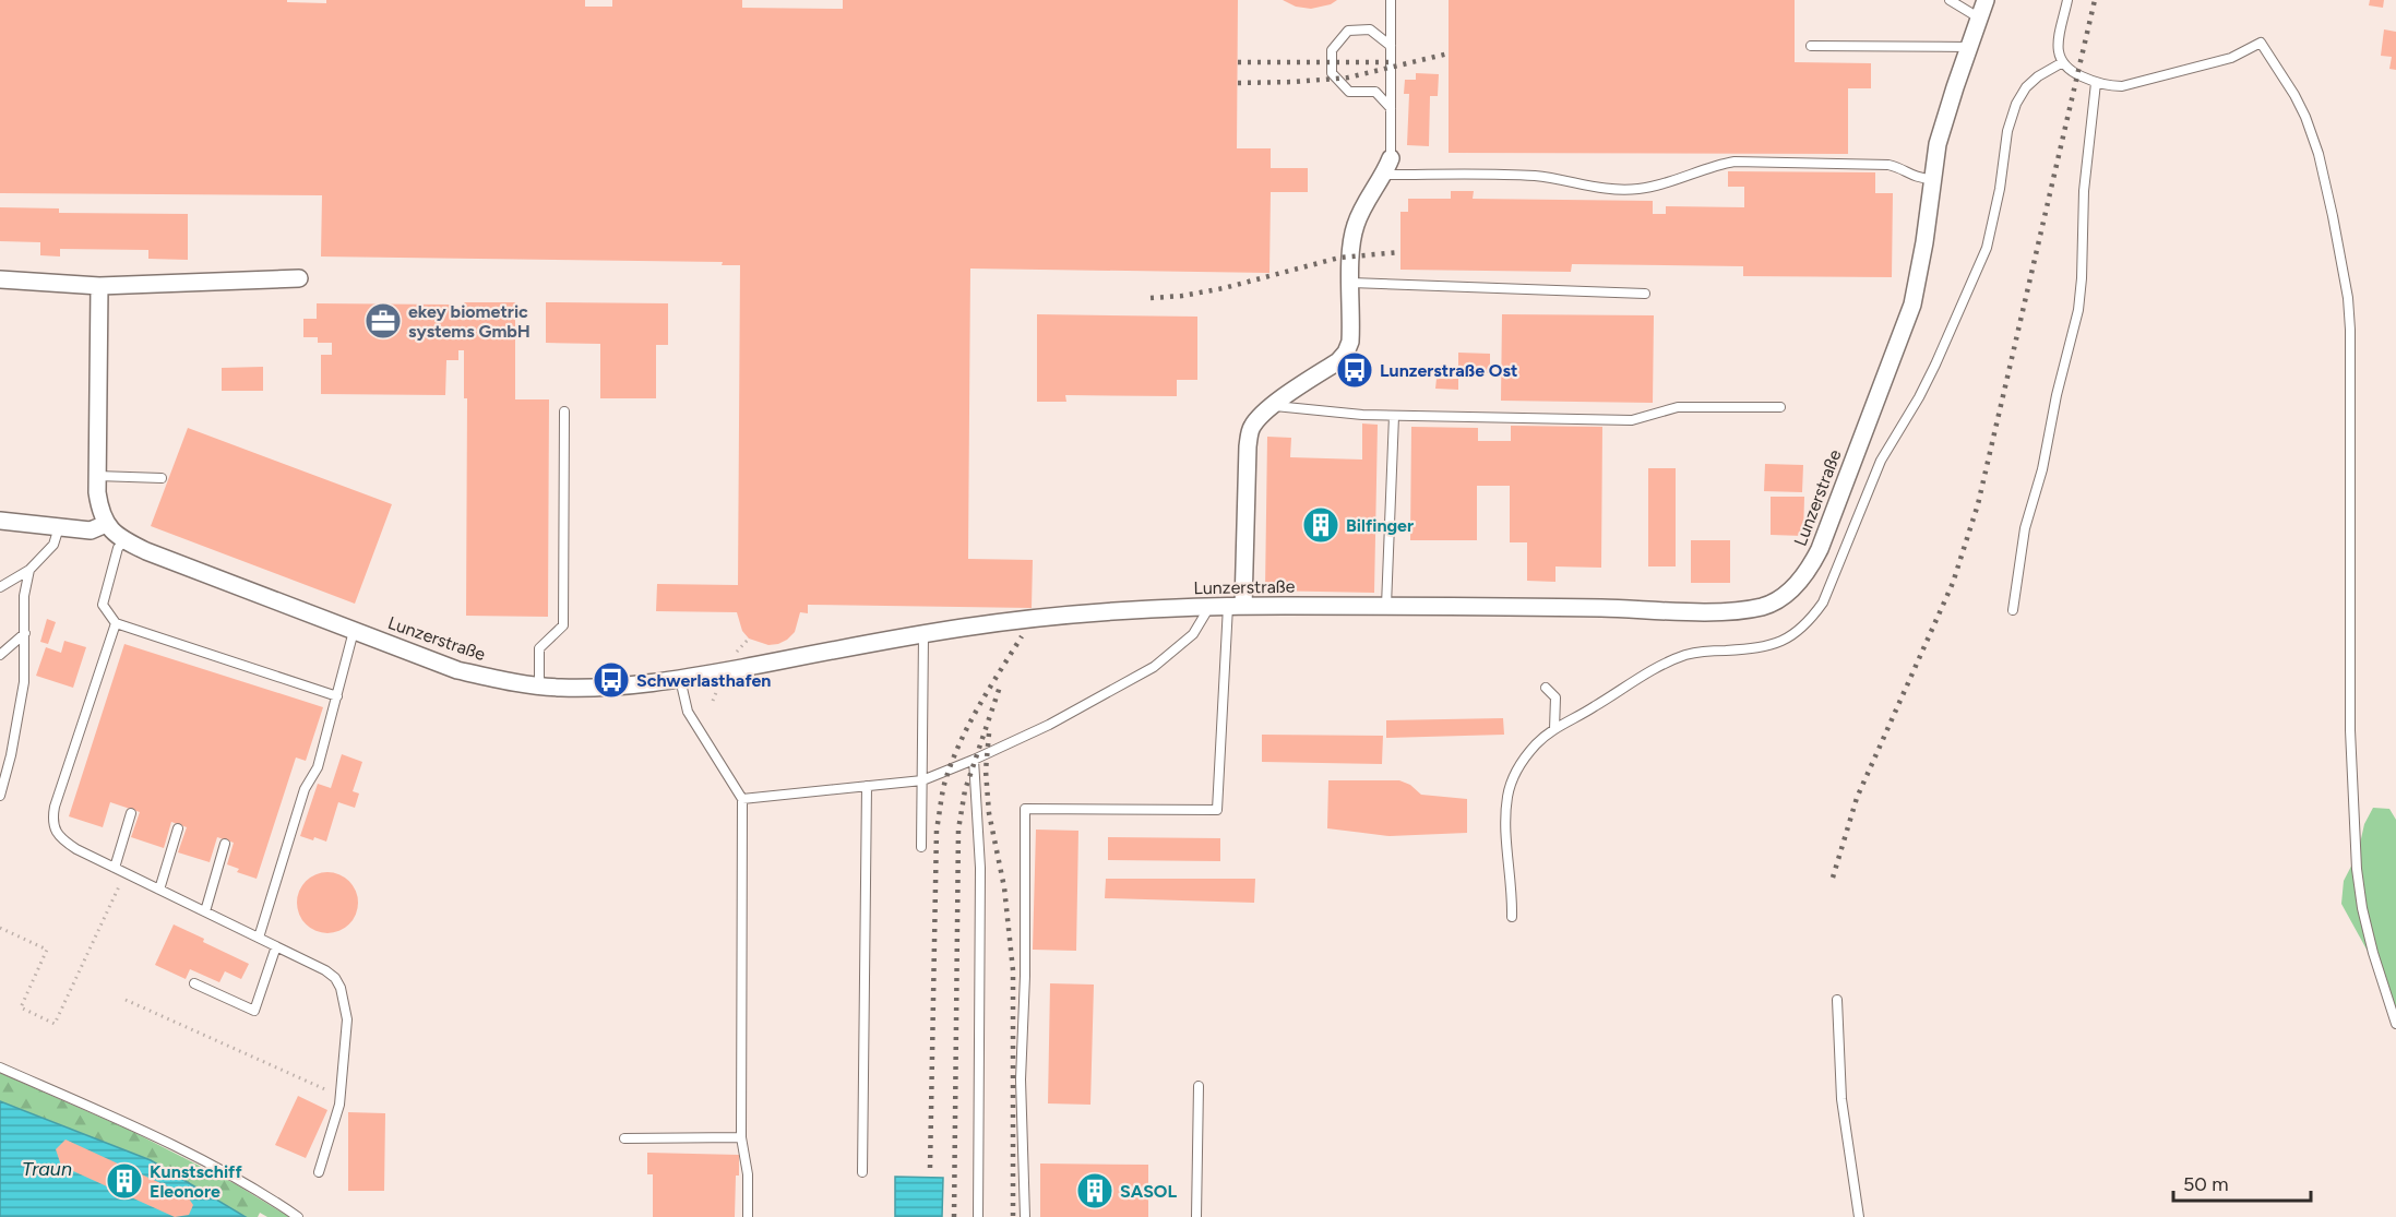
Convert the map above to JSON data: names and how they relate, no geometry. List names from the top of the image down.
{
  "streets": {
    "street": ["Lunzerstraße"]
  },
  "water": ["Traun"],
  "places": {
    "office": ["ekey biometric systems GmbH"],
    "bus stop": ["Lunzerstraße Ost", "Schwerlasthafen"],
    "building": ["Bilfinger", "Kunstschiff Eleonore", "SASOL"]
  },
  "scale_bar": "50 m"
}
